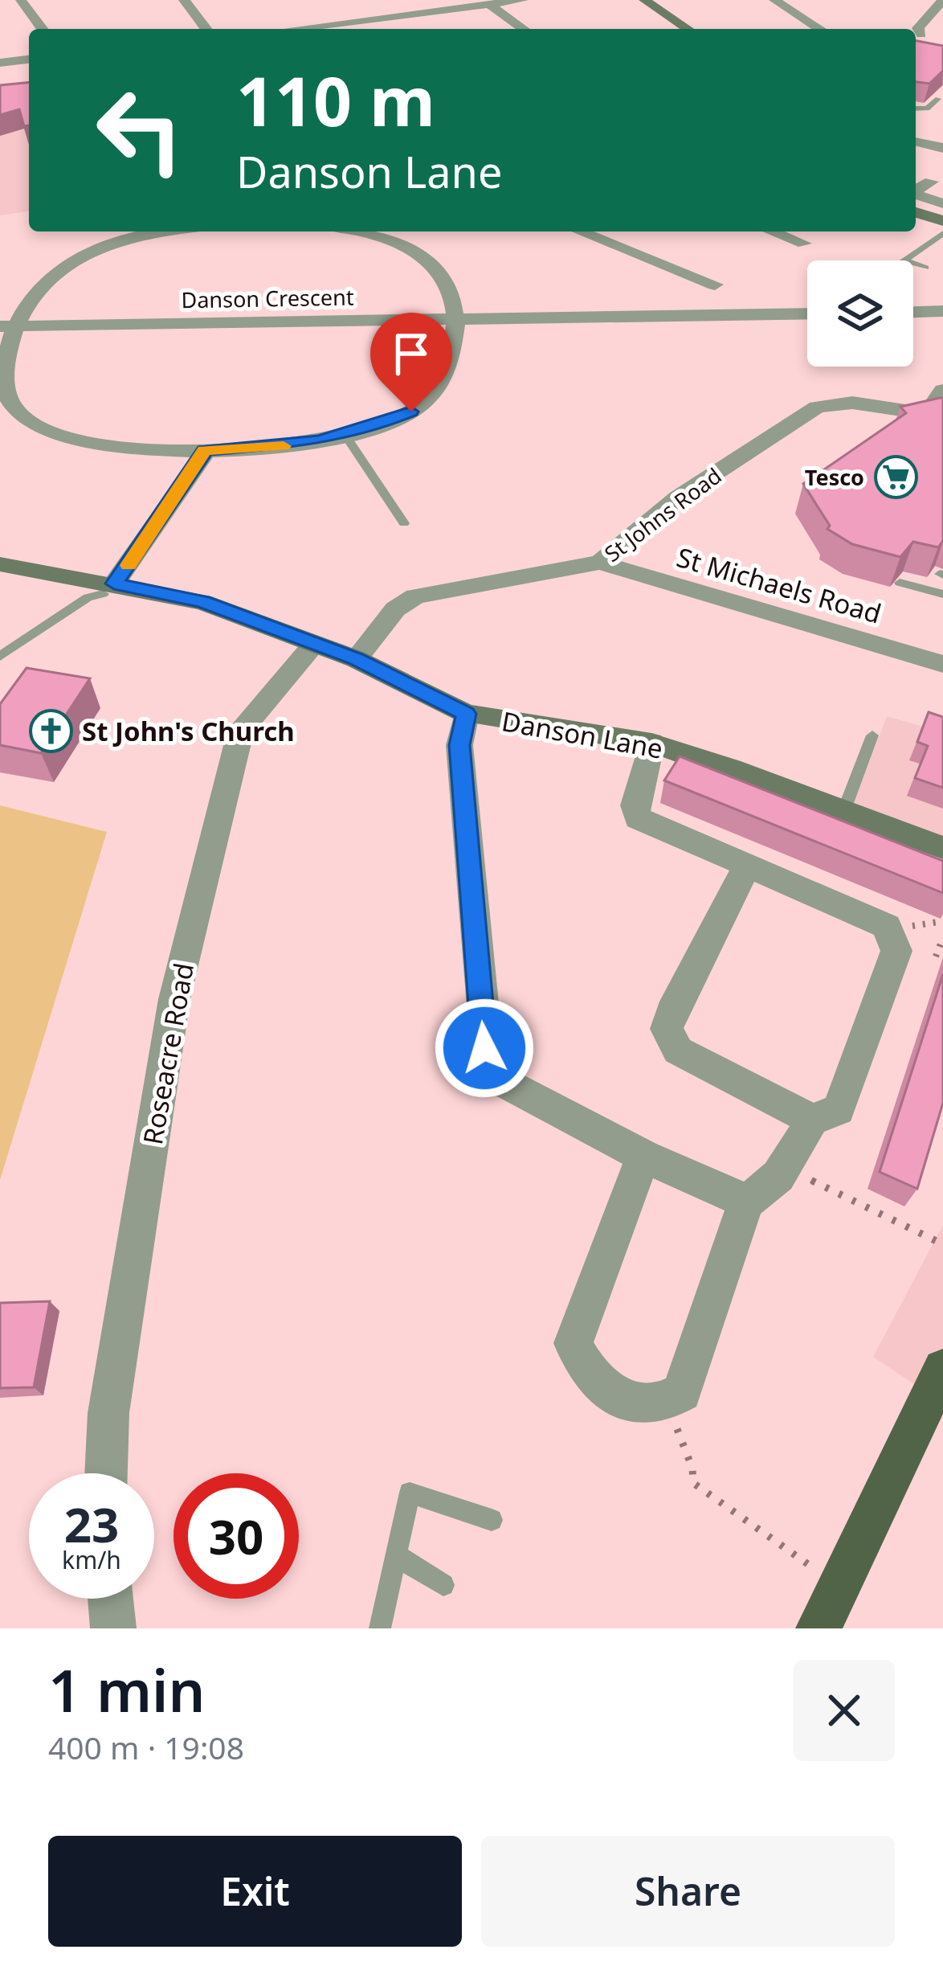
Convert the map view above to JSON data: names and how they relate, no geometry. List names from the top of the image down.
{
  "streets": {
    "street": [
      "Danson Crescent",
      "St Johns Road",
      "St Michaels Road",
      "Danson Lane",
      "Roseacre Road"
    ]
  },
  "crossings": [
    ["St Johns Road", "St Michaels Road"],
    ["St Johns Road", "Danson Lane"],
    ["Danson Lane", "Roseacre Road"]
  ],
  "places": {
    "supermarket": ["Tesco"],
    "church": ["St John's Church"]
  },
  "page": {
    "turn": ["110 m", "Danson Lane"],
    "speed": "23 km/h",
    "limit": "30",
    "heading": ["1 min", "400 m · 19:08"],
    "buttons": ["Exit", "Share"]
  }
}
